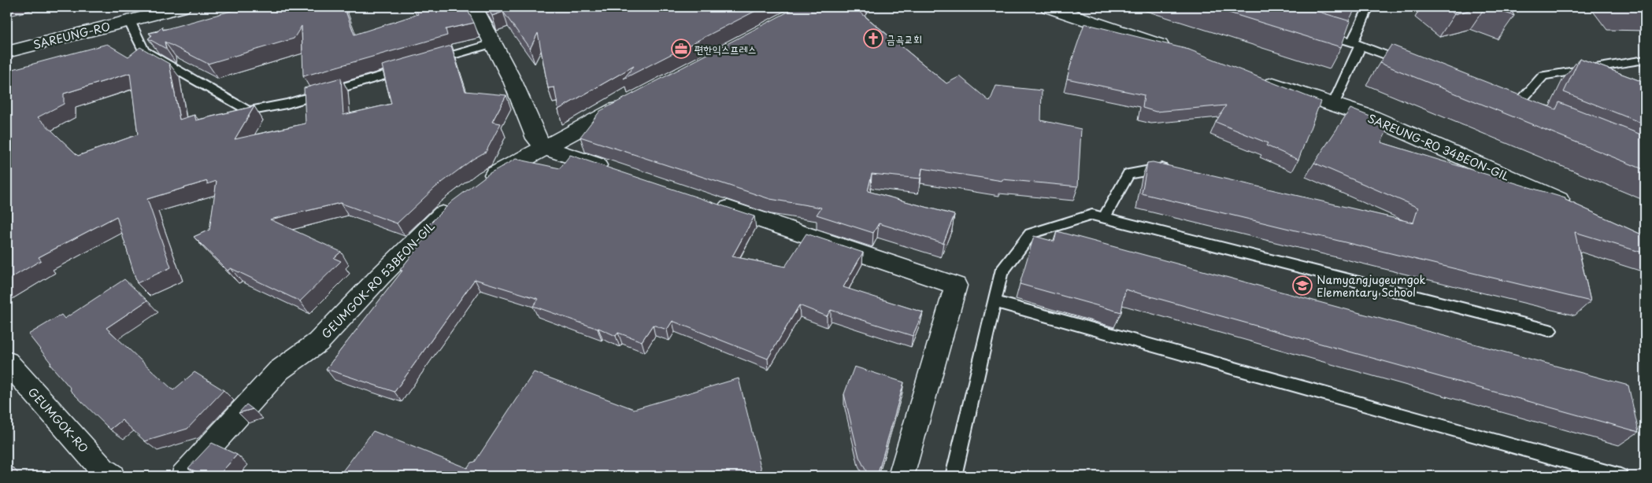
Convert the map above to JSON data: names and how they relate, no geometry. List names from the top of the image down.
{
  "streets": {
    "street": [
      "SAREUNG-RO",
      "SAREUNG-RO 34BEON-GIL",
      "GEUMGOK-RO 53BEON-GIL",
      "GEUMGOK-RO"
    ]
  },
  "places": {
    "church": ["금곡교회"],
    "office": ["편한익스프레스"],
    "school or university": ["Namyangjugeumgok Elementary School"]
  }
}
